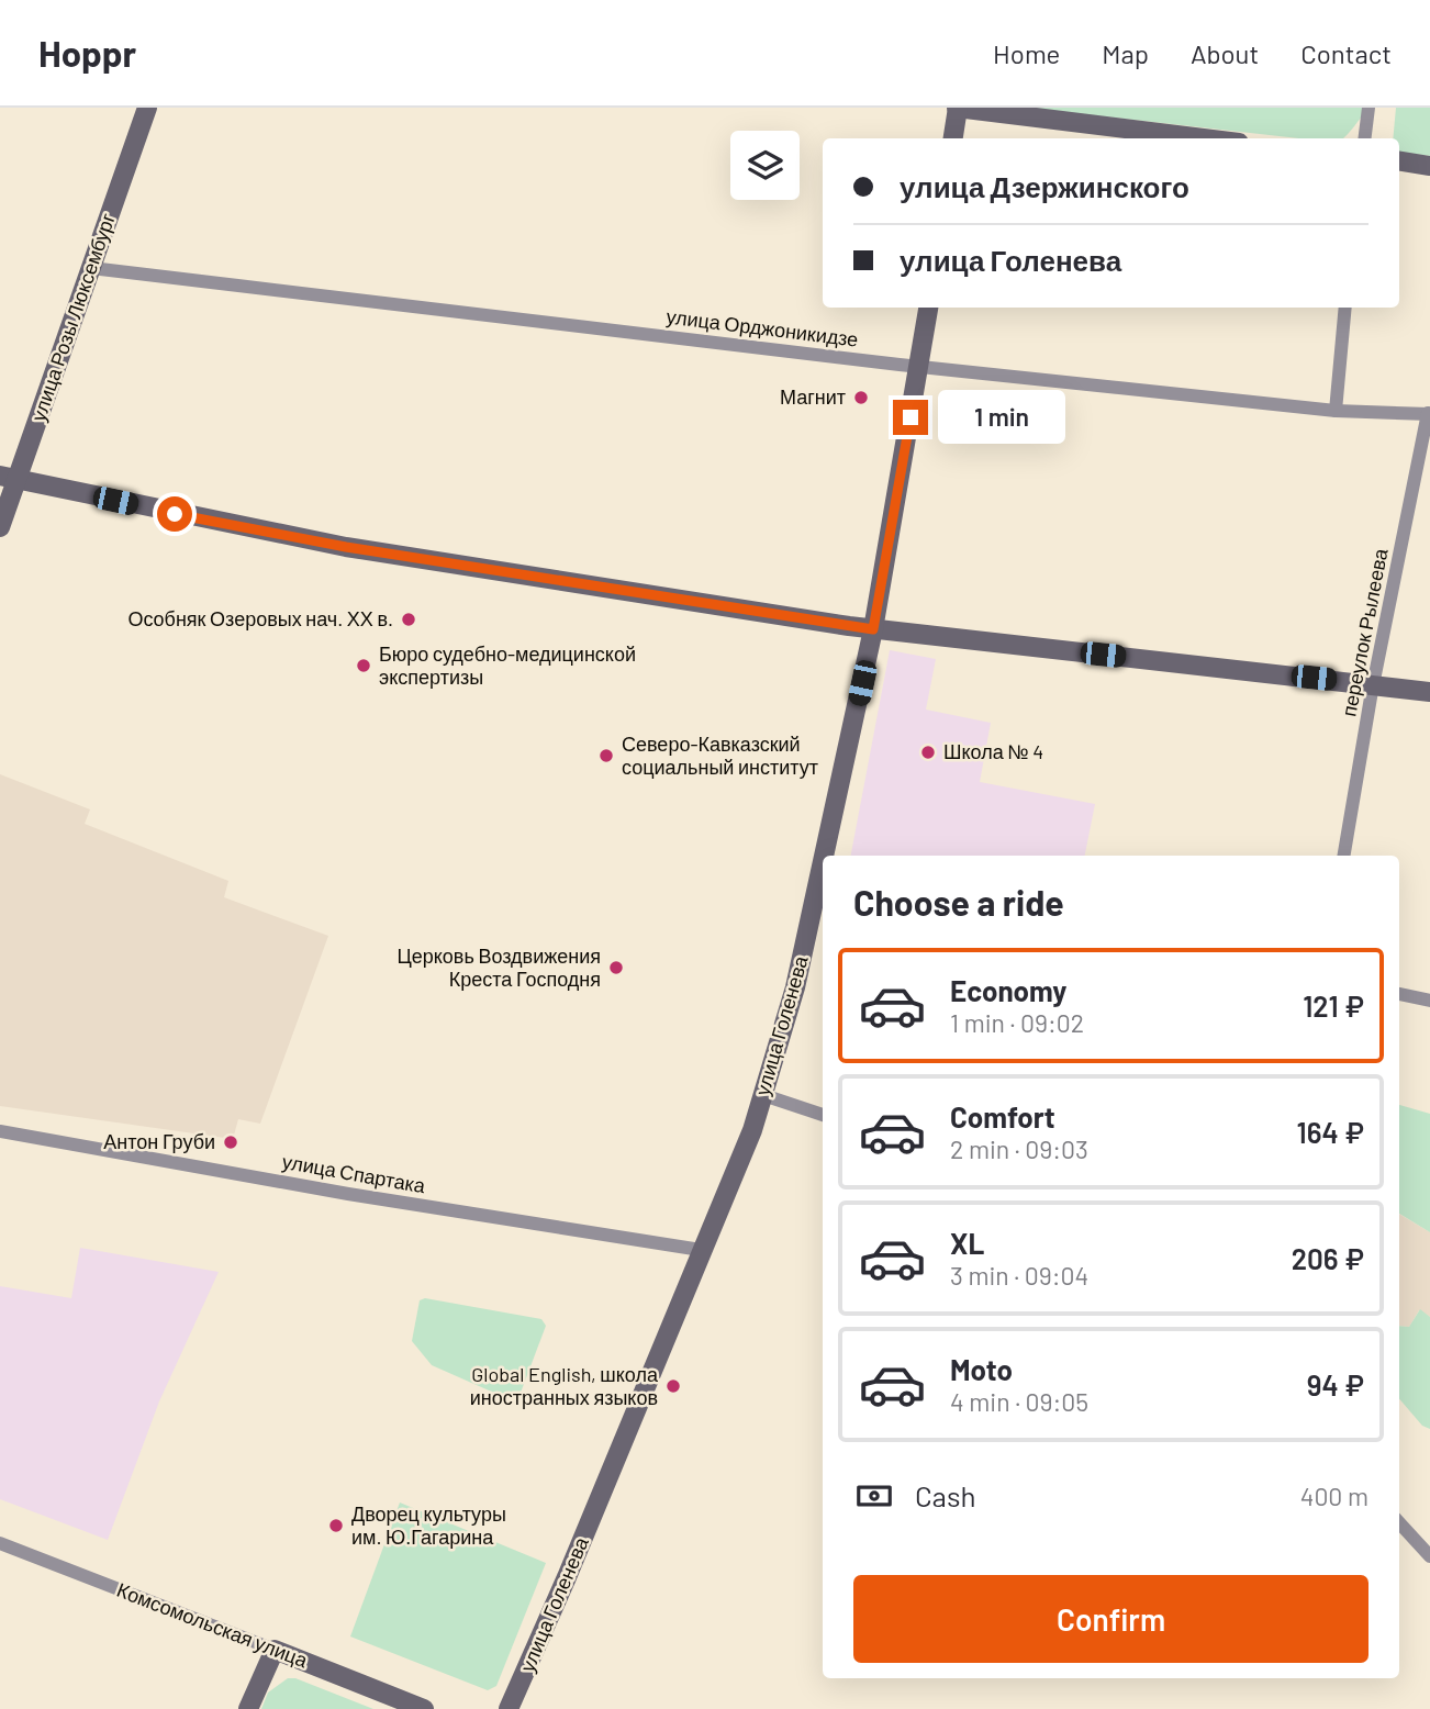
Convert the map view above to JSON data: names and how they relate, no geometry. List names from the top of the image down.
{
  "streets": {
    "main road": ["улица Розы Люксембург", "улица Голенева", "Комсомольская улица"],
    "street": ["улица Орджоникидзе", "переулок Рылеева", "улица Спартака"]
  },
  "crossings": [
    ["улица Розы Люксембург", "улица Орджоникидзе"],
    ["улица Орджоникидзе", "переулок Рылеева"],
    ["улица Орджоникидзе", "улица Голенева"],
    ["улица Голенева", "улица Спартака"]
  ],
  "places": [
    "Магнит",
    "Особняк Озеровых нач. ХХ в.",
    "Бюро судебно-медицинской экспертизы",
    "Школа № 4",
    "Северо-Кавказский социальный институт",
    "Церковь Воздвижения Креста Господня",
    "Антон Груби",
    "Global English, школа иностранных языков",
    "Дворец культуры им. Ю.Гагарина"
  ],
  "page": {
    "header": "Hoppr",
    "nav": [
      "Home",
      "Map",
      "About",
      "Contact"
    ],
    "banner": ["улица Дзержинского", "улица Голенева"],
    "bubble": "1 min",
    "heading": "Choose a ride",
    "list": [
      {
        "name": "Economy",
        "note": "1 min · 09:02",
        "value": "121 ₽"
      },
      {
        "name": "Comfort",
        "note": "2 min · 09:03",
        "value": "164 ₽"
      },
      {
        "name": "XL",
        "note": "3 min · 09:04",
        "value": "206 ₽"
      },
      {
        "name": "Moto",
        "note": "4 min · 09:05",
        "value": "94 ₽"
      }
    ],
    "pay": ["Cash", "400 m"],
    "buttons": "Confirm"
  }
}
